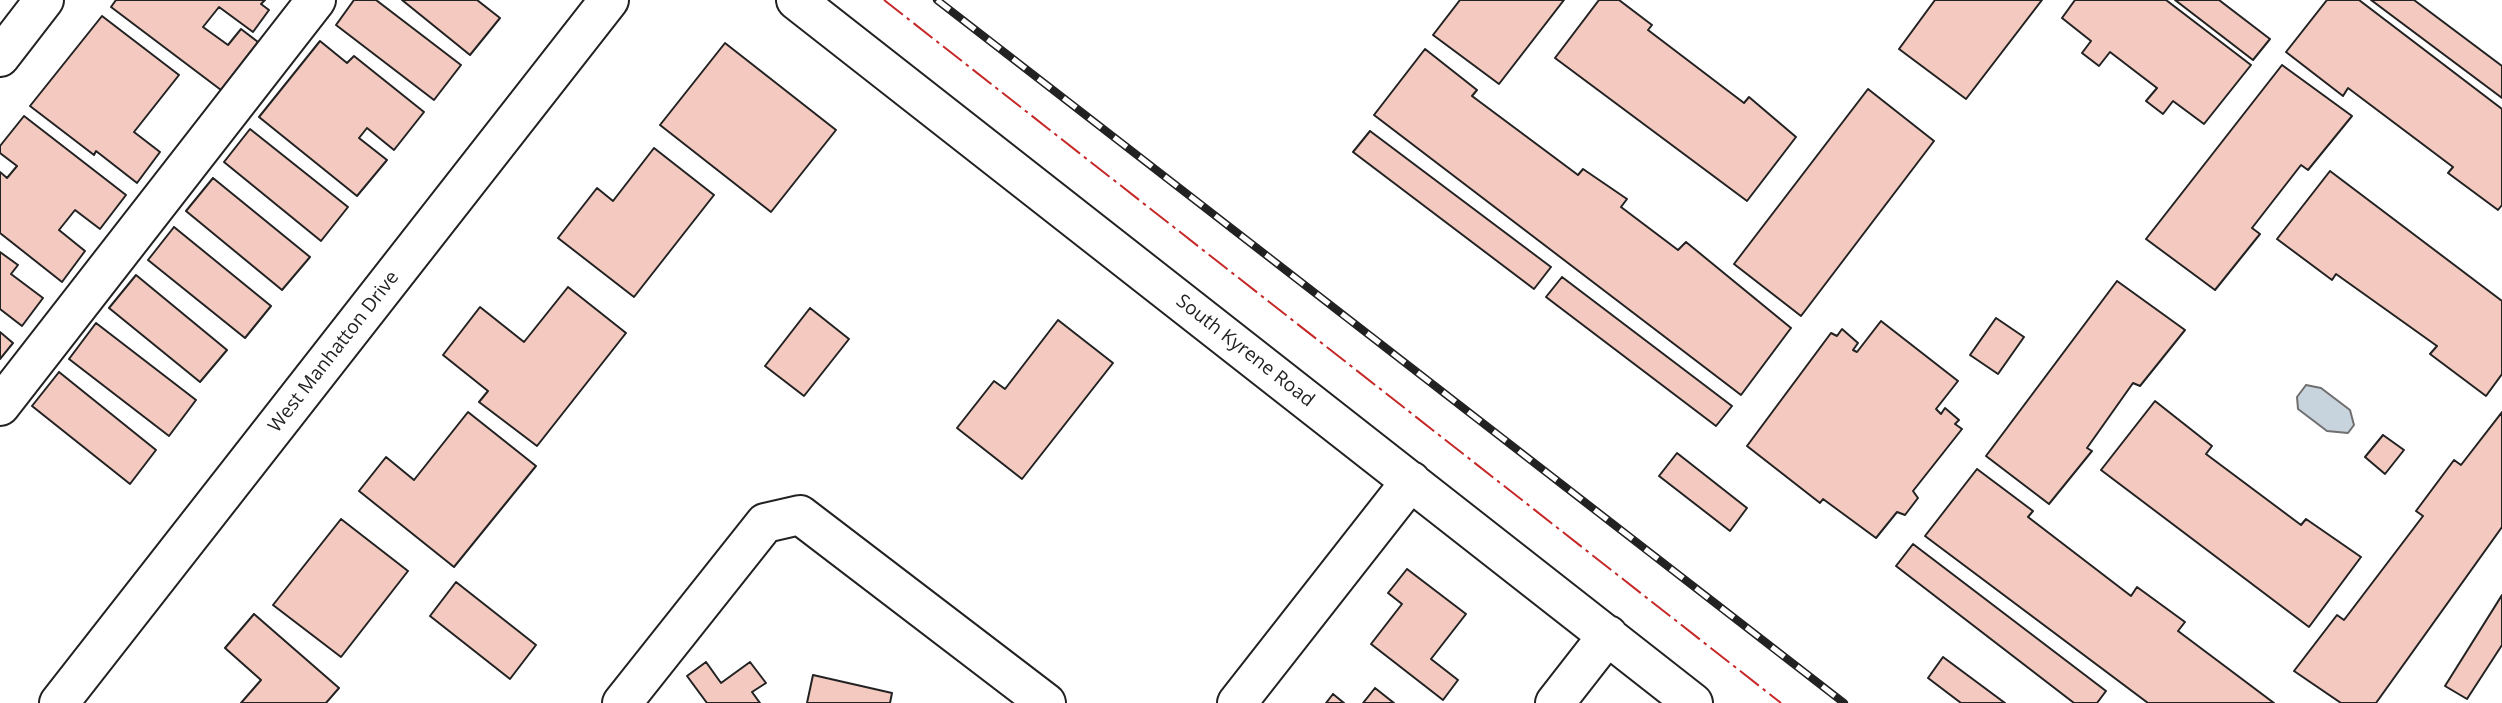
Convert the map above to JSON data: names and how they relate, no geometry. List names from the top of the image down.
{
  "streets": {
    "street": ["South Kyrene Road", "West Manhatton Drive"]
  }
}
